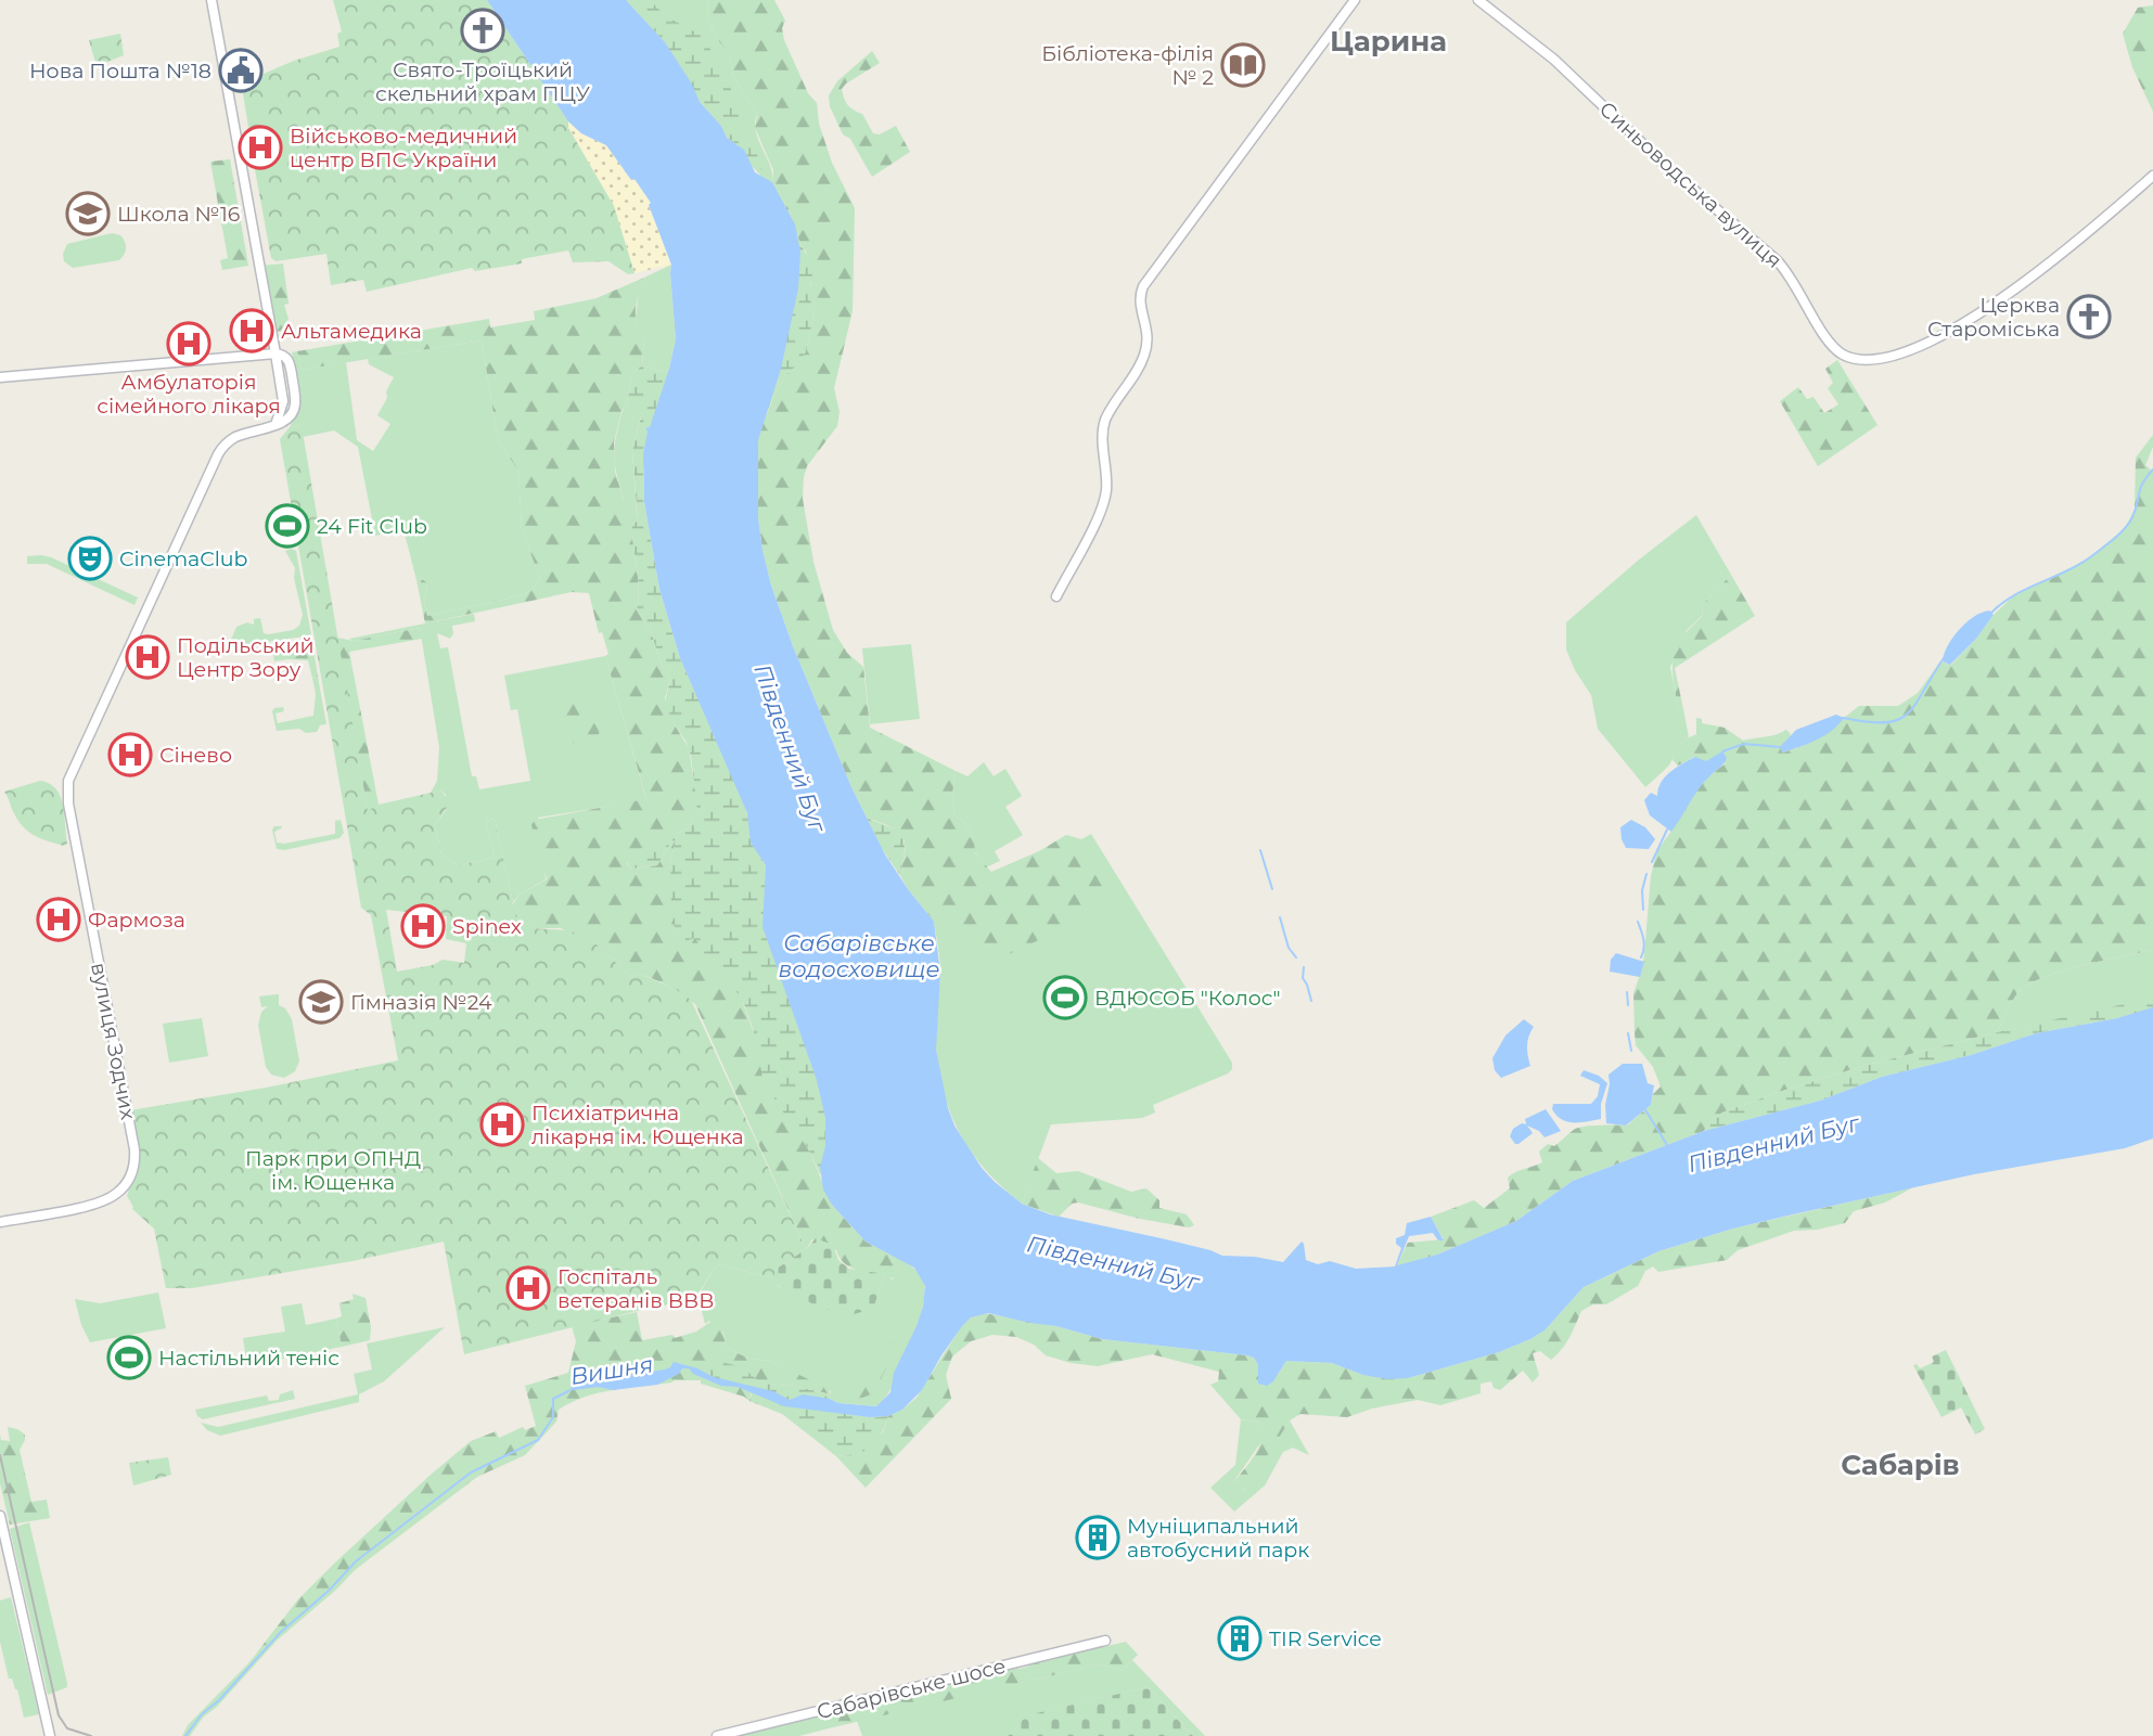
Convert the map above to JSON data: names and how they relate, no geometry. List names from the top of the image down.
{
  "streets": {
    "street": ["Синьоводська вулиця", "вулиця Зодчих", "Сабарівське шосе"]
  },
  "districts": ["Царина", "Сабарів"],
  "water": ["Південний Буг", "Сабарівське водосховище", "Вишня"],
  "parks": ["Парк при ОПНД ім. Ющенка"],
  "places": {
    "church": ["Свято-Троїцький скельний храм ПЦУ", "Церква Староміська"],
    "library": ["Бібліотека-філія № 2"],
    "public building": ["Нова Пошта №18"],
    "hospital": [
      "Військово-медичний центр ВПС України",
      "Альтамедика",
      "Амбулаторія сімейного лікаря",
      "Подільський Центр Зору",
      "Сінево",
      "Фармоза",
      "Spinex",
      "Психіатрична лікарня ім. Ющенка",
      "Госпіталь ветеранів ВВВ"
    ],
    "school or university": ["Школа №16", "Гімназія №24"],
    "sports": ["24 Fit Club", "ВДЮСОБ \"Колос\"", "Настільний теніс"],
    "theatre": ["CinemaClub"],
    "building": ["Муніципальний автобусний парк", "TIR Service"]
  }
}
